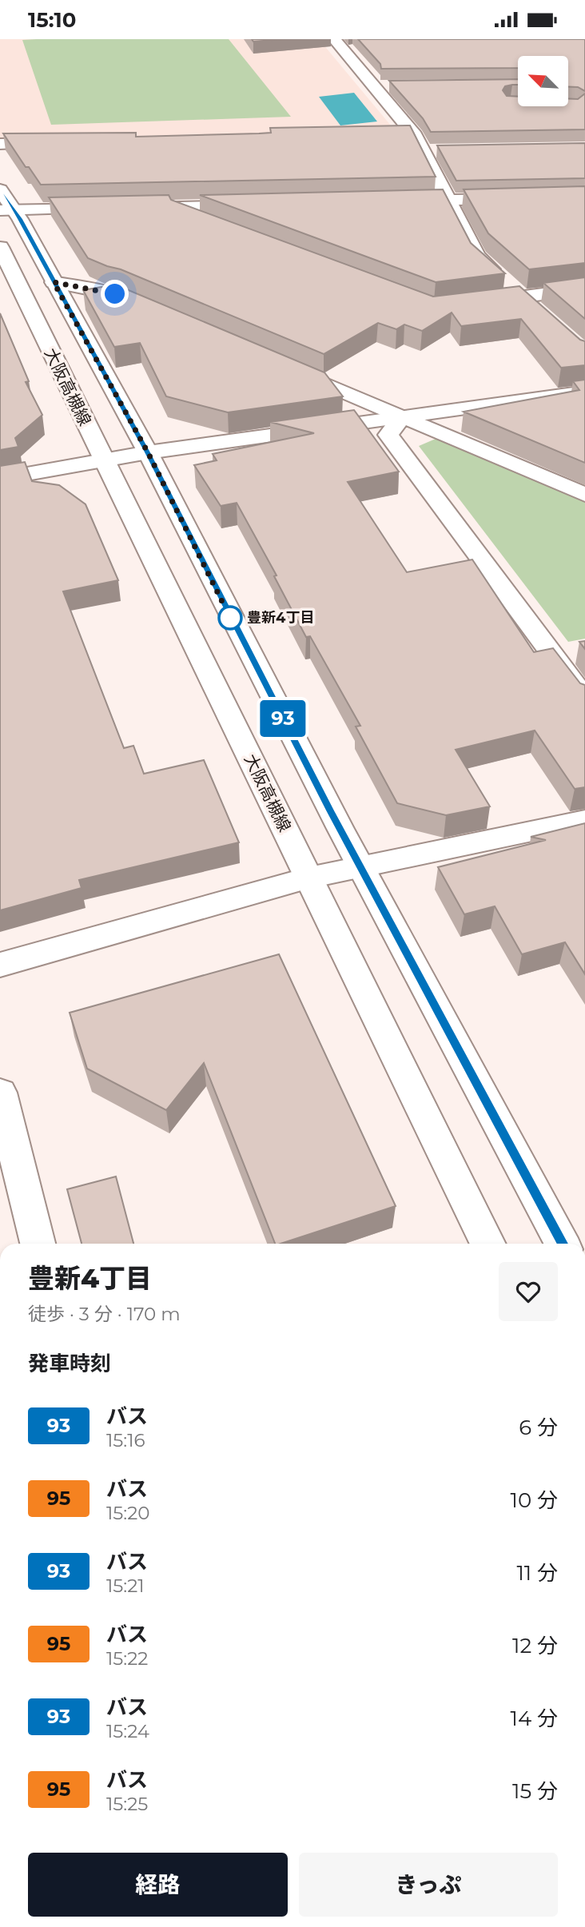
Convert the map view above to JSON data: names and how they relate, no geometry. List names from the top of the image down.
{
  "streets": {
    "street": ["大阪高槻線"]
  },
  "places": ["豊新4丁目"],
  "lines": ["bus line 93"],
  "north": "top left",
  "page": {
    "status": "15:10",
    "on_map": "93",
    "heading": [
      ["豊新4丁目", "徒歩 · 3 分 · 170 m"],
      "発車時刻"
    ],
    "list": [
      {
        "mark": "93",
        "name": "バス",
        "note": "15:16",
        "value": "6 分"
      },
      {
        "mark": "95",
        "name": "バス",
        "note": "15:20",
        "value": "10 分"
      },
      {
        "mark": "93",
        "name": "バス",
        "note": "15:21",
        "value": "11 分"
      },
      {
        "mark": "95",
        "name": "バス",
        "note": "15:22",
        "value": "12 分"
      },
      {
        "mark": "93",
        "name": "バス",
        "note": "15:24",
        "value": "14 分"
      },
      {
        "mark": "95",
        "name": "バス",
        "note": "15:25",
        "value": "15 分"
      }
    ],
    "buttons": ["経路", "きっぷ"]
  }
}
